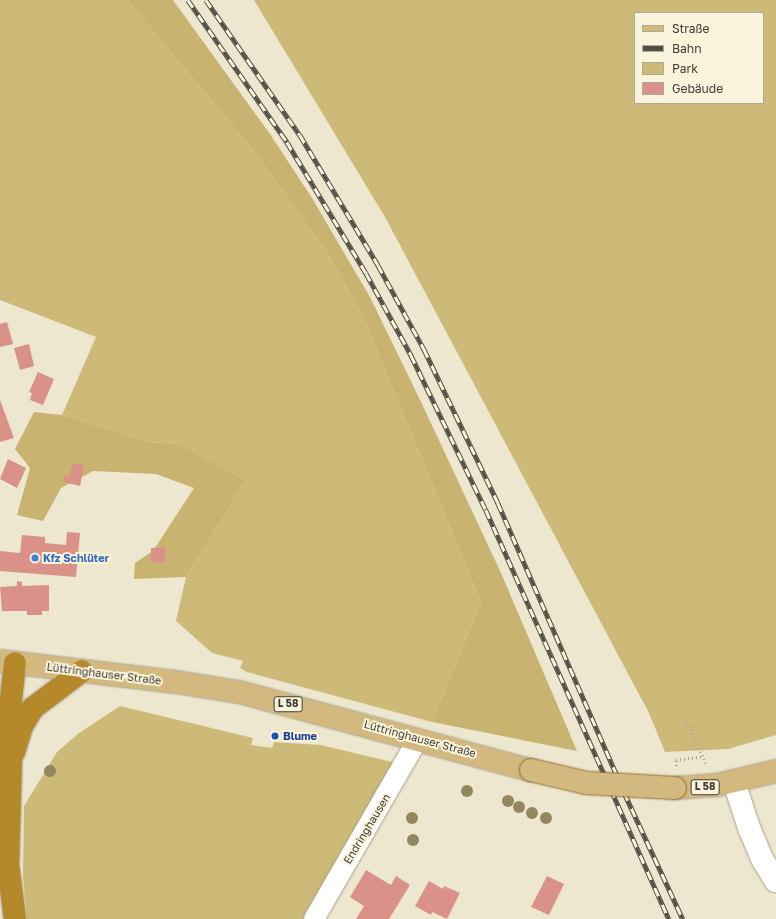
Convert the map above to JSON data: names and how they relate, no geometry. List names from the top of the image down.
{
  "streets": {
    "main road": ["Lüttringhauser Straße", "L 58"],
    "street": ["Endringhausen"]
  },
  "crossings": [
    ["Lüttringhauser Straße", "L 58"],
    ["Lüttringhauser Straße", "Endringhausen"]
  ],
  "places": ["Kfz Schlüter", "Blume"],
  "legend": [
    "Straße",
    "Bahn",
    "Park",
    "Gebäude"
  ]
}
